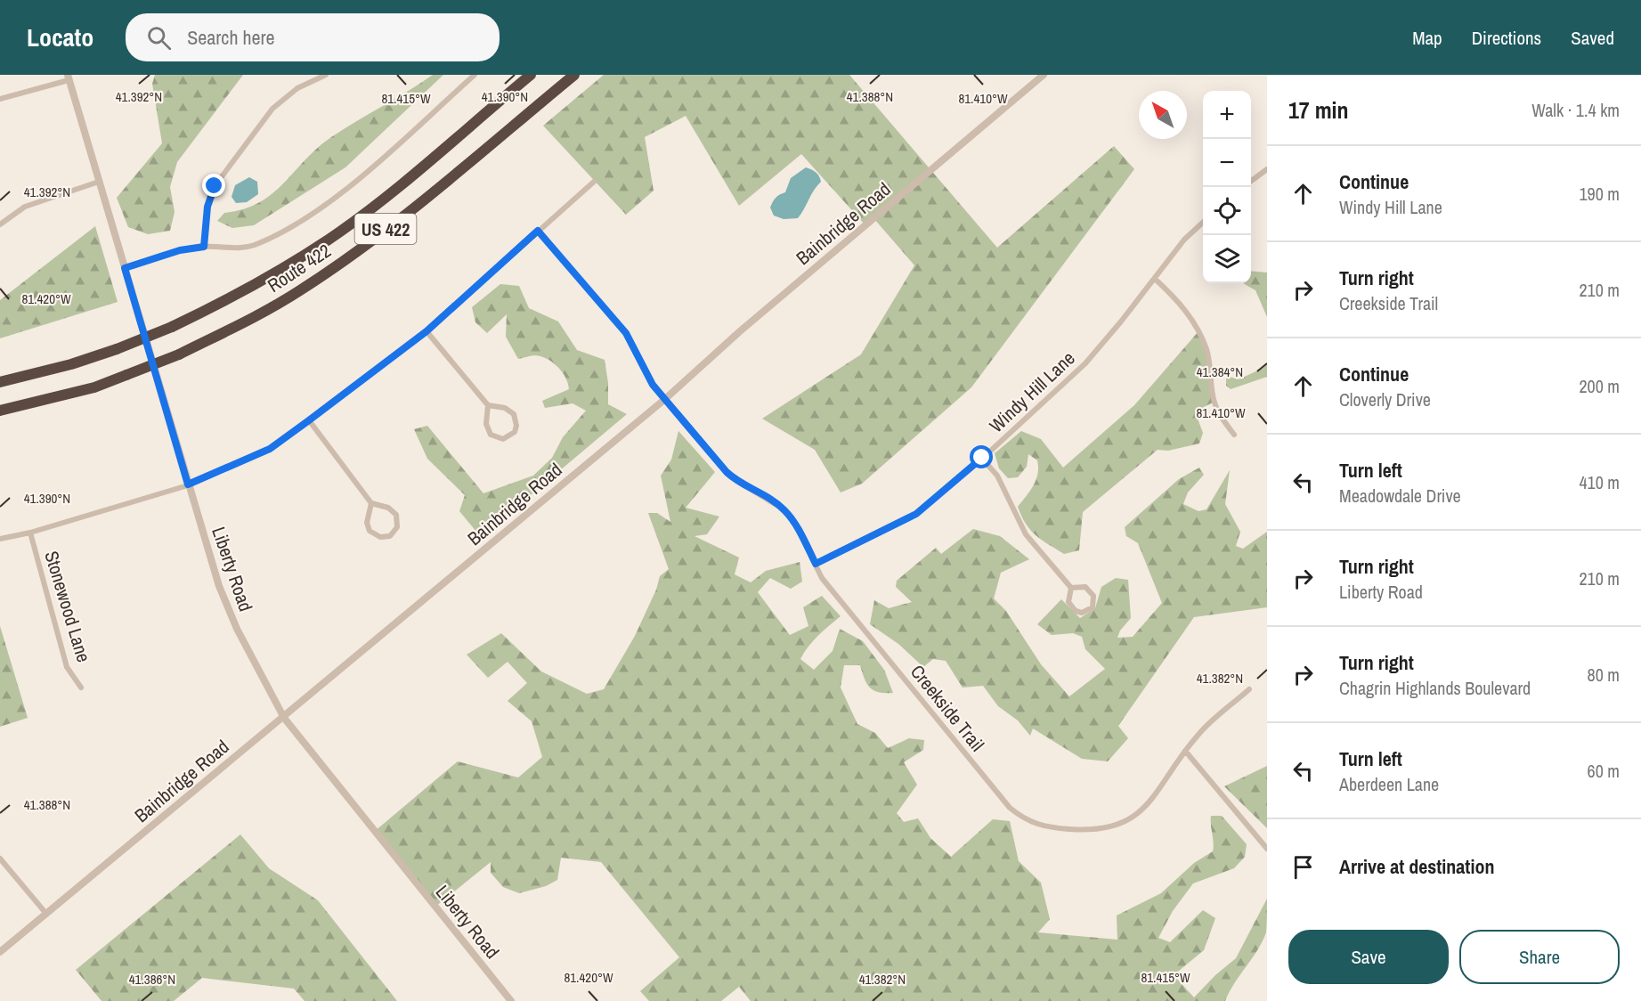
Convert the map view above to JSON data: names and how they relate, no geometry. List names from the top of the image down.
{
  "streets": {
    "highway": ["US 422", "Route 422"],
    "street": [
      "Bainbridge Road",
      "Windy Hill Lane",
      "Liberty Road",
      "Stonewood Lane",
      "Creekside Trail"
    ]
  },
  "crossings": [
    ["Bainbridge Road", "Liberty Road"],
    ["Bainbridge Road", "Creekside Trail"],
    ["Windy Hill Lane", "Creekside Trail"]
  ],
  "north": "top left",
  "page": {
    "header": "Locato",
    "search": "Search here",
    "nav": ["Map", "Directions", "Saved"],
    "heading": ["17 min", "Walk · 1.4 km"],
    "map_buttons": ["+", "−"],
    "list": [
      ["Continue", "Windy Hill Lane", "190 m"],
      ["Turn right", "Creekside Trail", "210 m"],
      ["Continue", "Cloverly Drive", "200 m"],
      ["Turn left", "Meadowdale Drive", "410 m"],
      ["Turn right", "Liberty Road", "210 m"],
      ["Turn right", "Chagrin Highlands Boulevard", "80 m"],
      ["Turn left", "Aberdeen Lane", "60 m"],
      "Arrive at destination"
    ],
    "buttons": ["Save", "Share"]
  },
  "coordinates": [
    "41.392°N",
    "41.390°N",
    "41.388°N",
    "81.410°W",
    "81.415°W",
    "81.420°W",
    "41.384°N",
    "41.382°N",
    "41.386°N"
  ]
}
